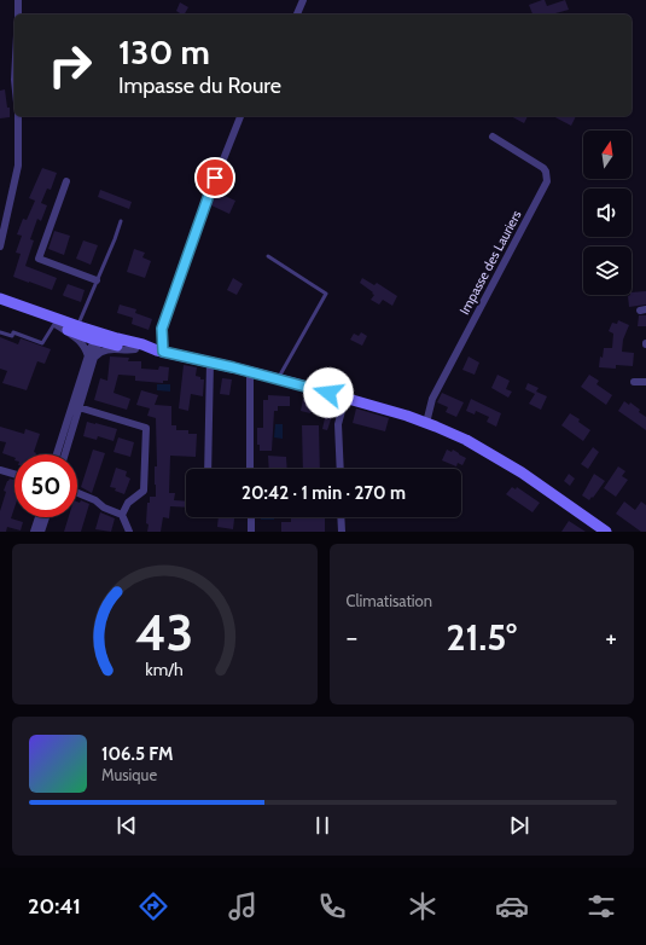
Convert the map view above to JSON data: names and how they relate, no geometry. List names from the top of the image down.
{
  "streets": {
    "street": ["Impasse des Lauriers"]
  },
  "north": "top",
  "page": {
    "turn": ["130 m", "Impasse du Roure"],
    "limit": "50",
    "trip": "20:42 · 1 min · 270 m",
    "tile": "Climatisation",
    "heat": ["−", "21.5°", "+"],
    "song": ["106.5 FM", "Musique"],
    "tabs": "20:41",
    "gauge": ["43", "km/h"]
  }
}
